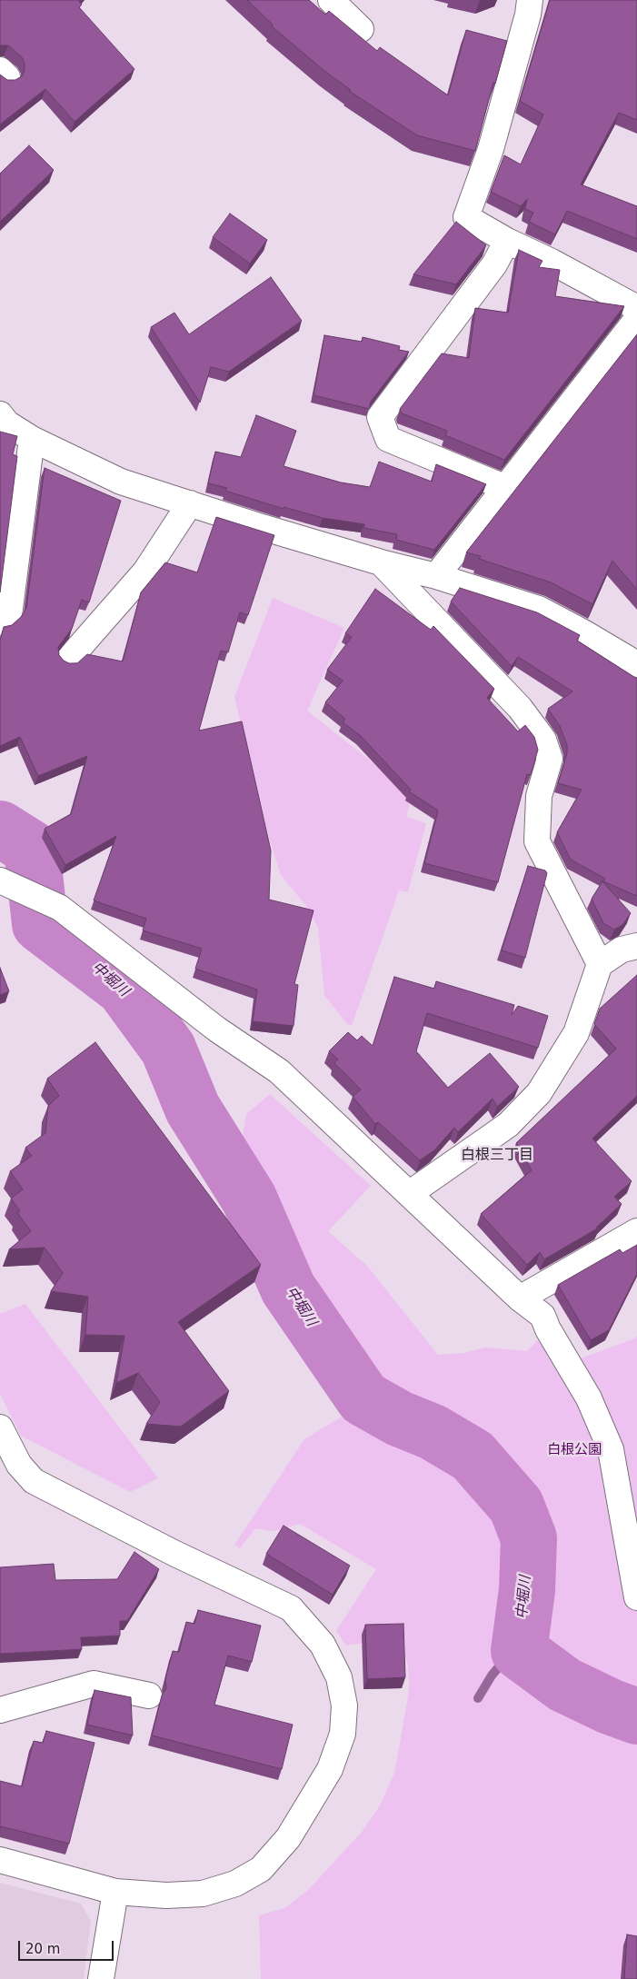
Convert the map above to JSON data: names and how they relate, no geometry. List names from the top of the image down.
{
  "districts": ["白根三丁目"],
  "water": ["中堀川"],
  "parks": ["白根公園"],
  "scale_bar": "20 m"
}
